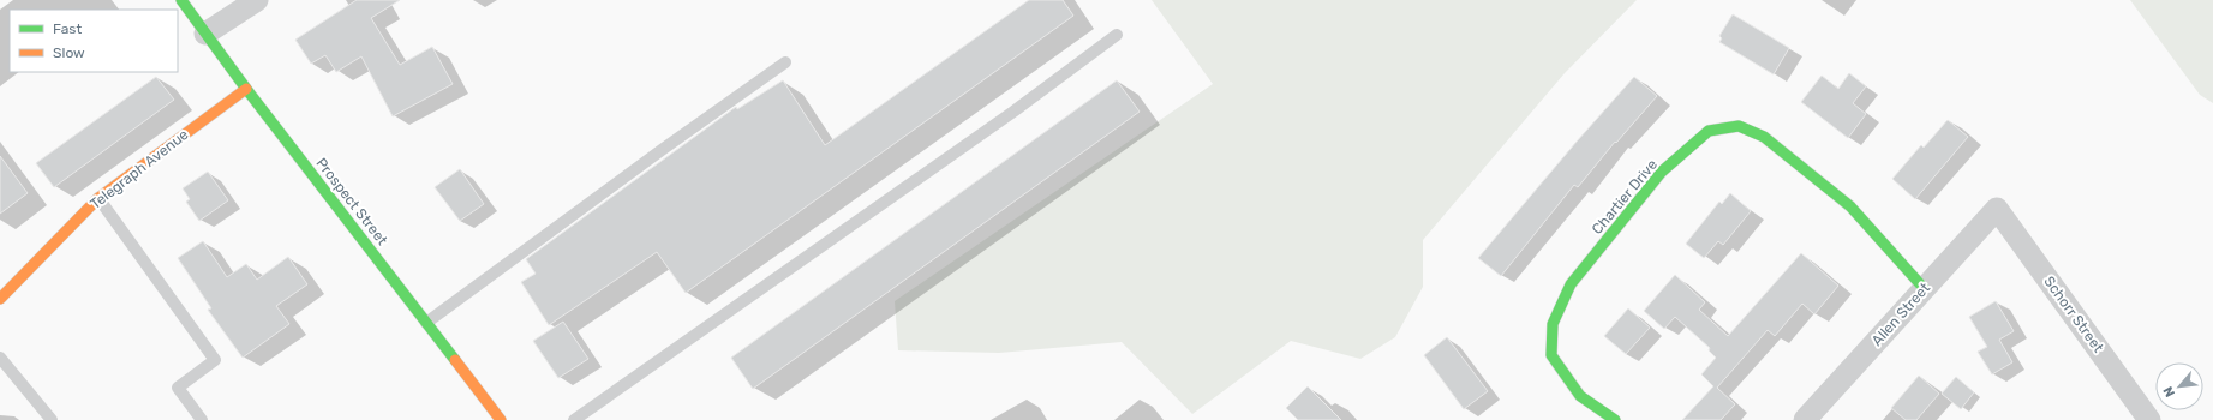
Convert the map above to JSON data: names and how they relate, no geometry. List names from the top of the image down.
{
  "streets": {
    "street": [
      "Telegraph Avenue",
      "Chartier Drive",
      "Prospect Street",
      "Allen Street",
      "Schorr Street"
    ]
  },
  "crossings": [
    ["Telegraph Avenue", "Prospect Street"],
    ["Chartier Drive", "Allen Street"],
    ["Allen Street", "Schorr Street"]
  ],
  "legend": ["Fast", "Slow"],
  "north": "bottom left"
}
